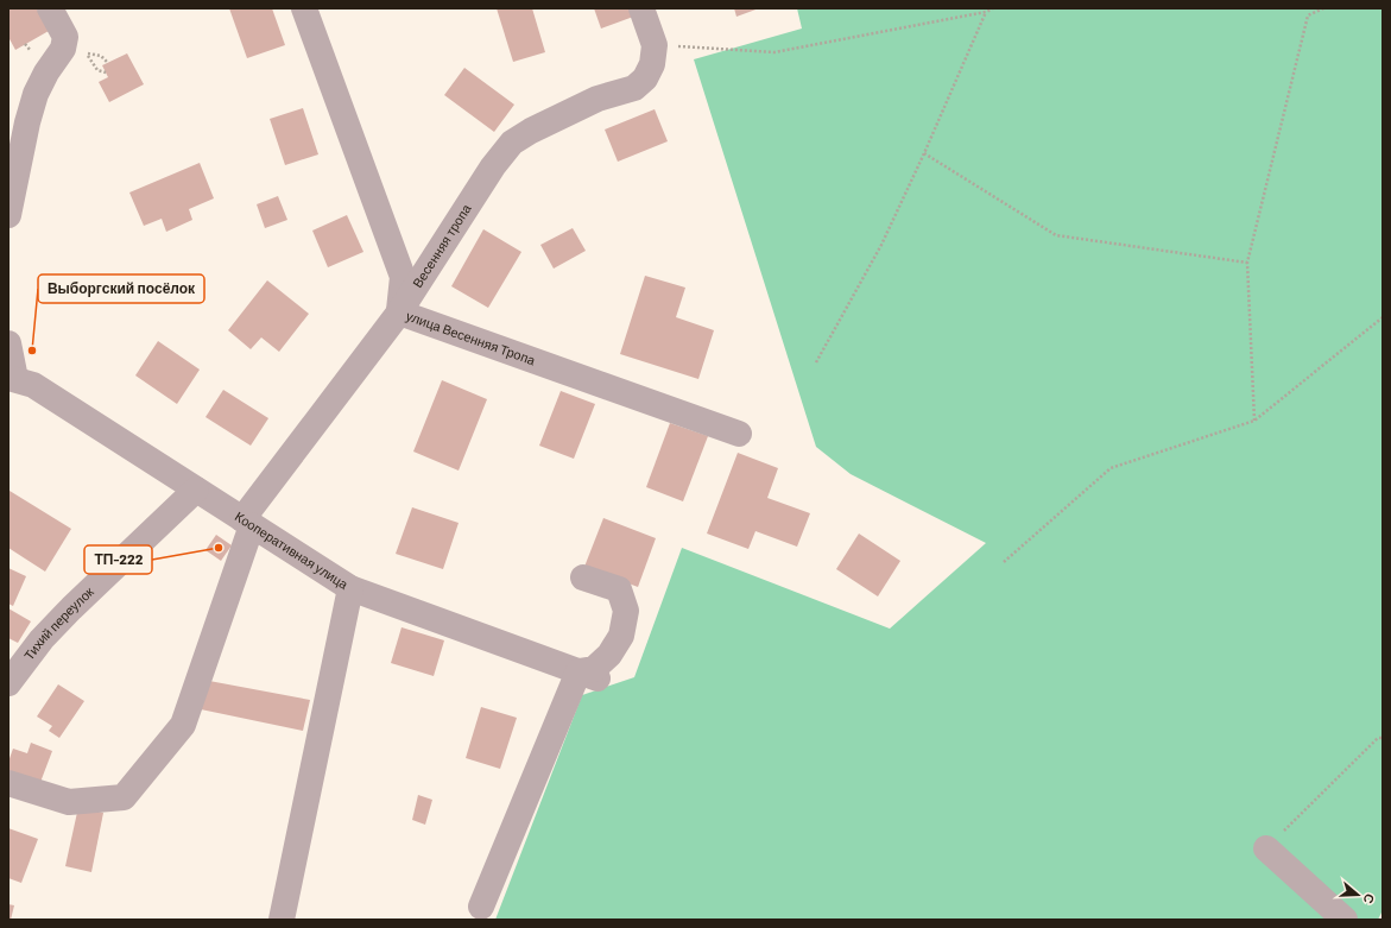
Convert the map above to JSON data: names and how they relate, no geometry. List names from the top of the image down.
{
  "streets": {
    "street": [
      "Весенняя тропа",
      "улица Весенняя Тропа",
      "Кооперативная улица",
      "Тихий переулок"
    ]
  },
  "crossings": [
    ["Весенняя тропа", "улица Весенняя Тропа"],
    ["Весенняя тропа", "Кооперативная улица"],
    ["Кооперативная улица", "Тихий переулок"]
  ],
  "places": ["Выборгский посёлок", "ТП-222"],
  "north": "right"
}
